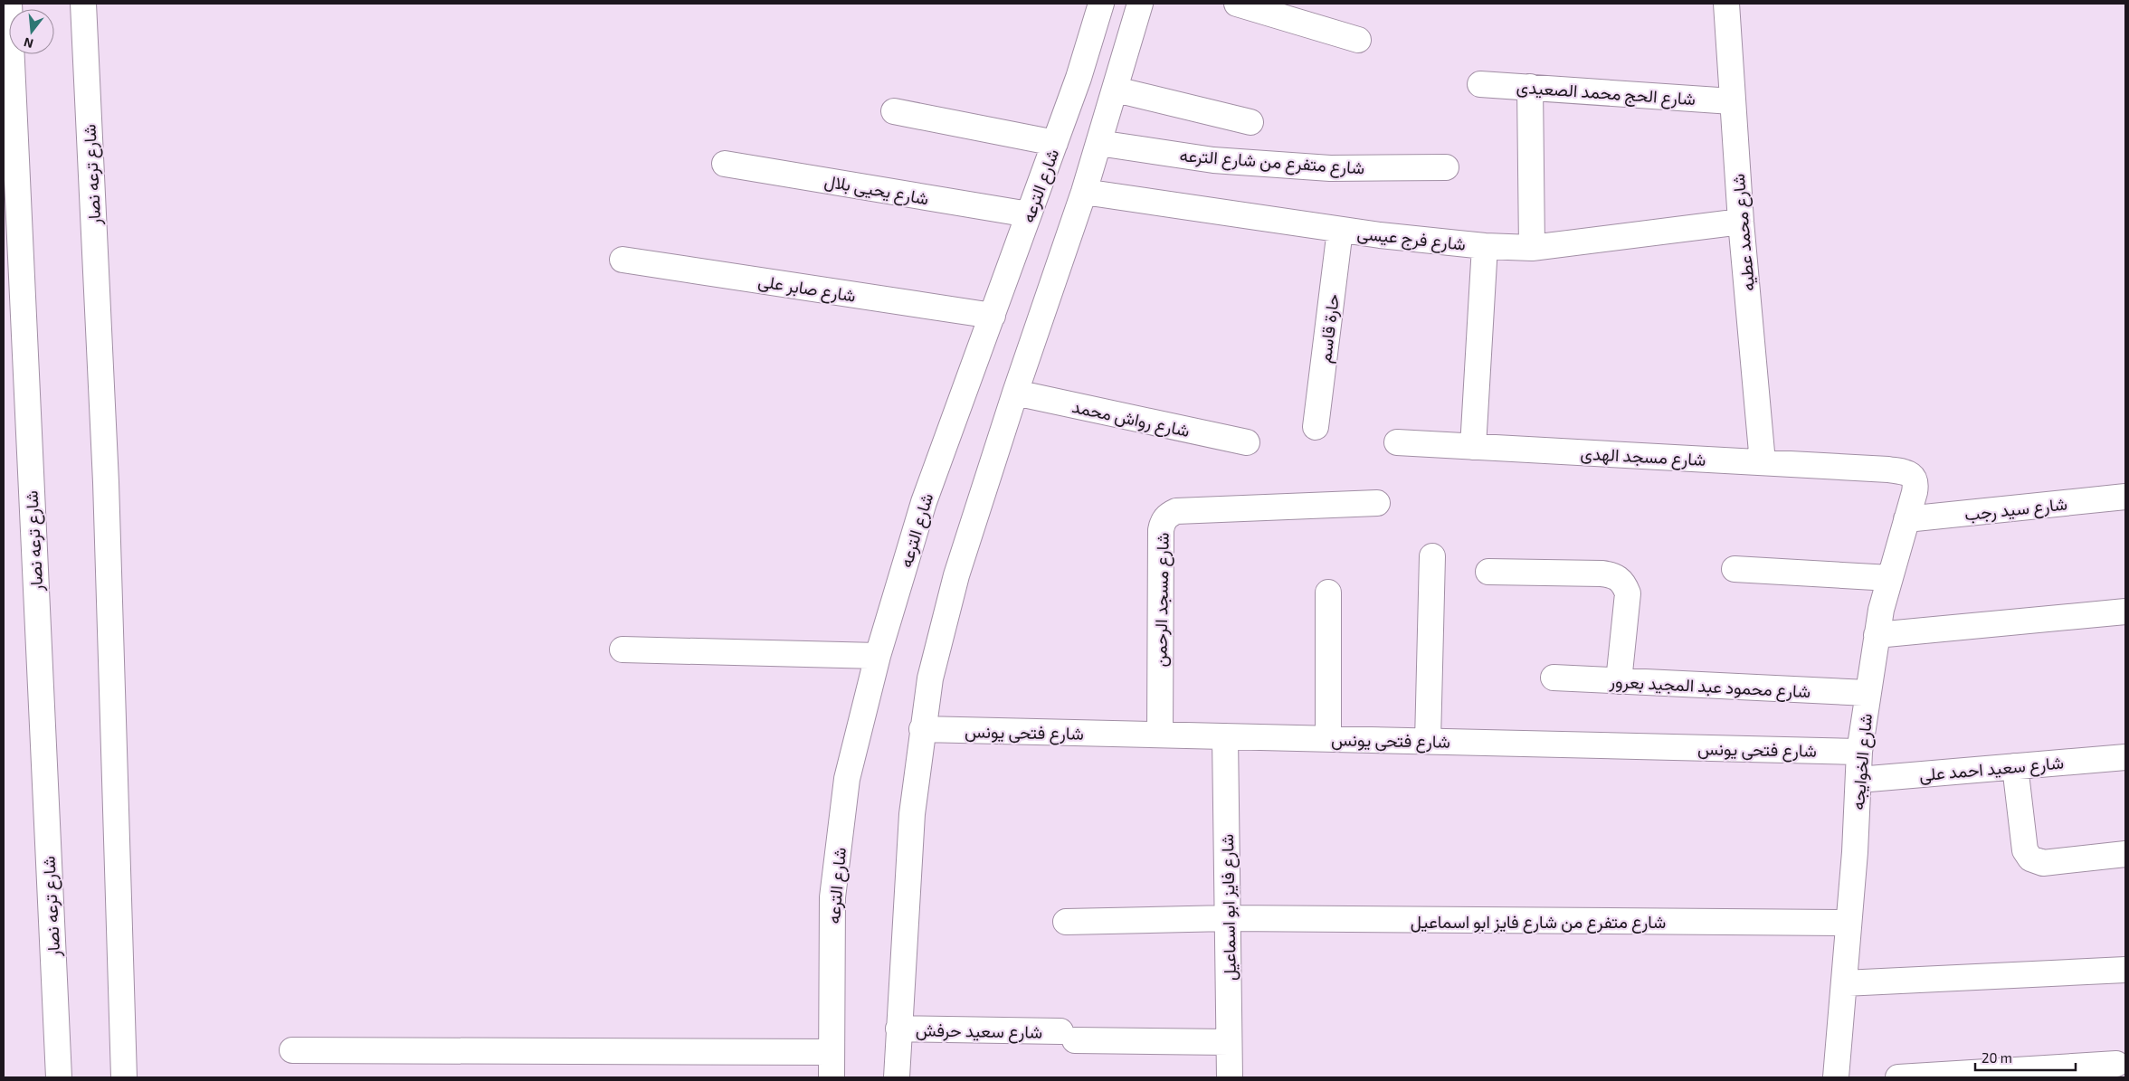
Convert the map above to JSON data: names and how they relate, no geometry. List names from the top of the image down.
{
  "streets": {
    "street": [
      "شارع الحج محمد الصعيدى",
      "شارع متفرع من شارع الترعه",
      "شارع ترعه نصار",
      "شارع الترعه",
      "شارع يحيى بلال",
      "شارع محمد عطيه",
      "شارع فرج عيسى",
      "شارع صابر على",
      "حارة قاسم",
      "شارع رواش محمد",
      "شارع مسجد الهدى",
      "شارع سيد رجب",
      "شارع مسجد الرحمن",
      "شارع محمود عبد المجيد بعرور",
      "شارع فتحى يونس",
      "شارع الخوايجه",
      "شارع سعيد احمد على",
      "شارع فايز ابو اسماعيل",
      "شارع متفرع من شارع فايز ابو اسماعيل",
      "شارع سعيد حرفش"
    ]
  },
  "crossings": [
    ["شارع الحج محمد الصعيدى", "شارع محمد عطيه"],
    ["شارع الترعه", "شارع يحيى بلال"],
    ["شارع الترعه", "شارع صابر على"],
    ["شارع محمد عطيه", "شارع فرج عيسى"],
    ["شارع محمد عطيه", "شارع مسجد الهدى"],
    ["شارع فرج عيسى", "حارة قاسم"],
    ["شارع مسجد الهدى", "شارع الخوايجه"],
    ["شارع سيد رجب", "شارع الخوايجه"],
    ["شارع مسجد الرحمن", "شارع فتحى يونس"],
    ["شارع محمود عبد المجيد بعرور", "شارع الخوايجه"],
    ["شارع فتحى يونس", "شارع الخوايجه"],
    ["شارع فتحى يونس", "شارع فايز ابو اسماعيل"],
    ["شارع الخوايجه", "شارع سعيد احمد على"],
    ["شارع الخوايجه", "شارع متفرع من شارع فايز ابو اسماعيل"],
    ["شارع فايز ابو اسماعيل", "شارع متفرع من شارع فايز ابو اسماعيل"],
    ["شارع فايز ابو اسماعيل", "شارع سعيد حرفش"]
  ],
  "scale_bar": "20 m",
  "north": "bottom"
}
